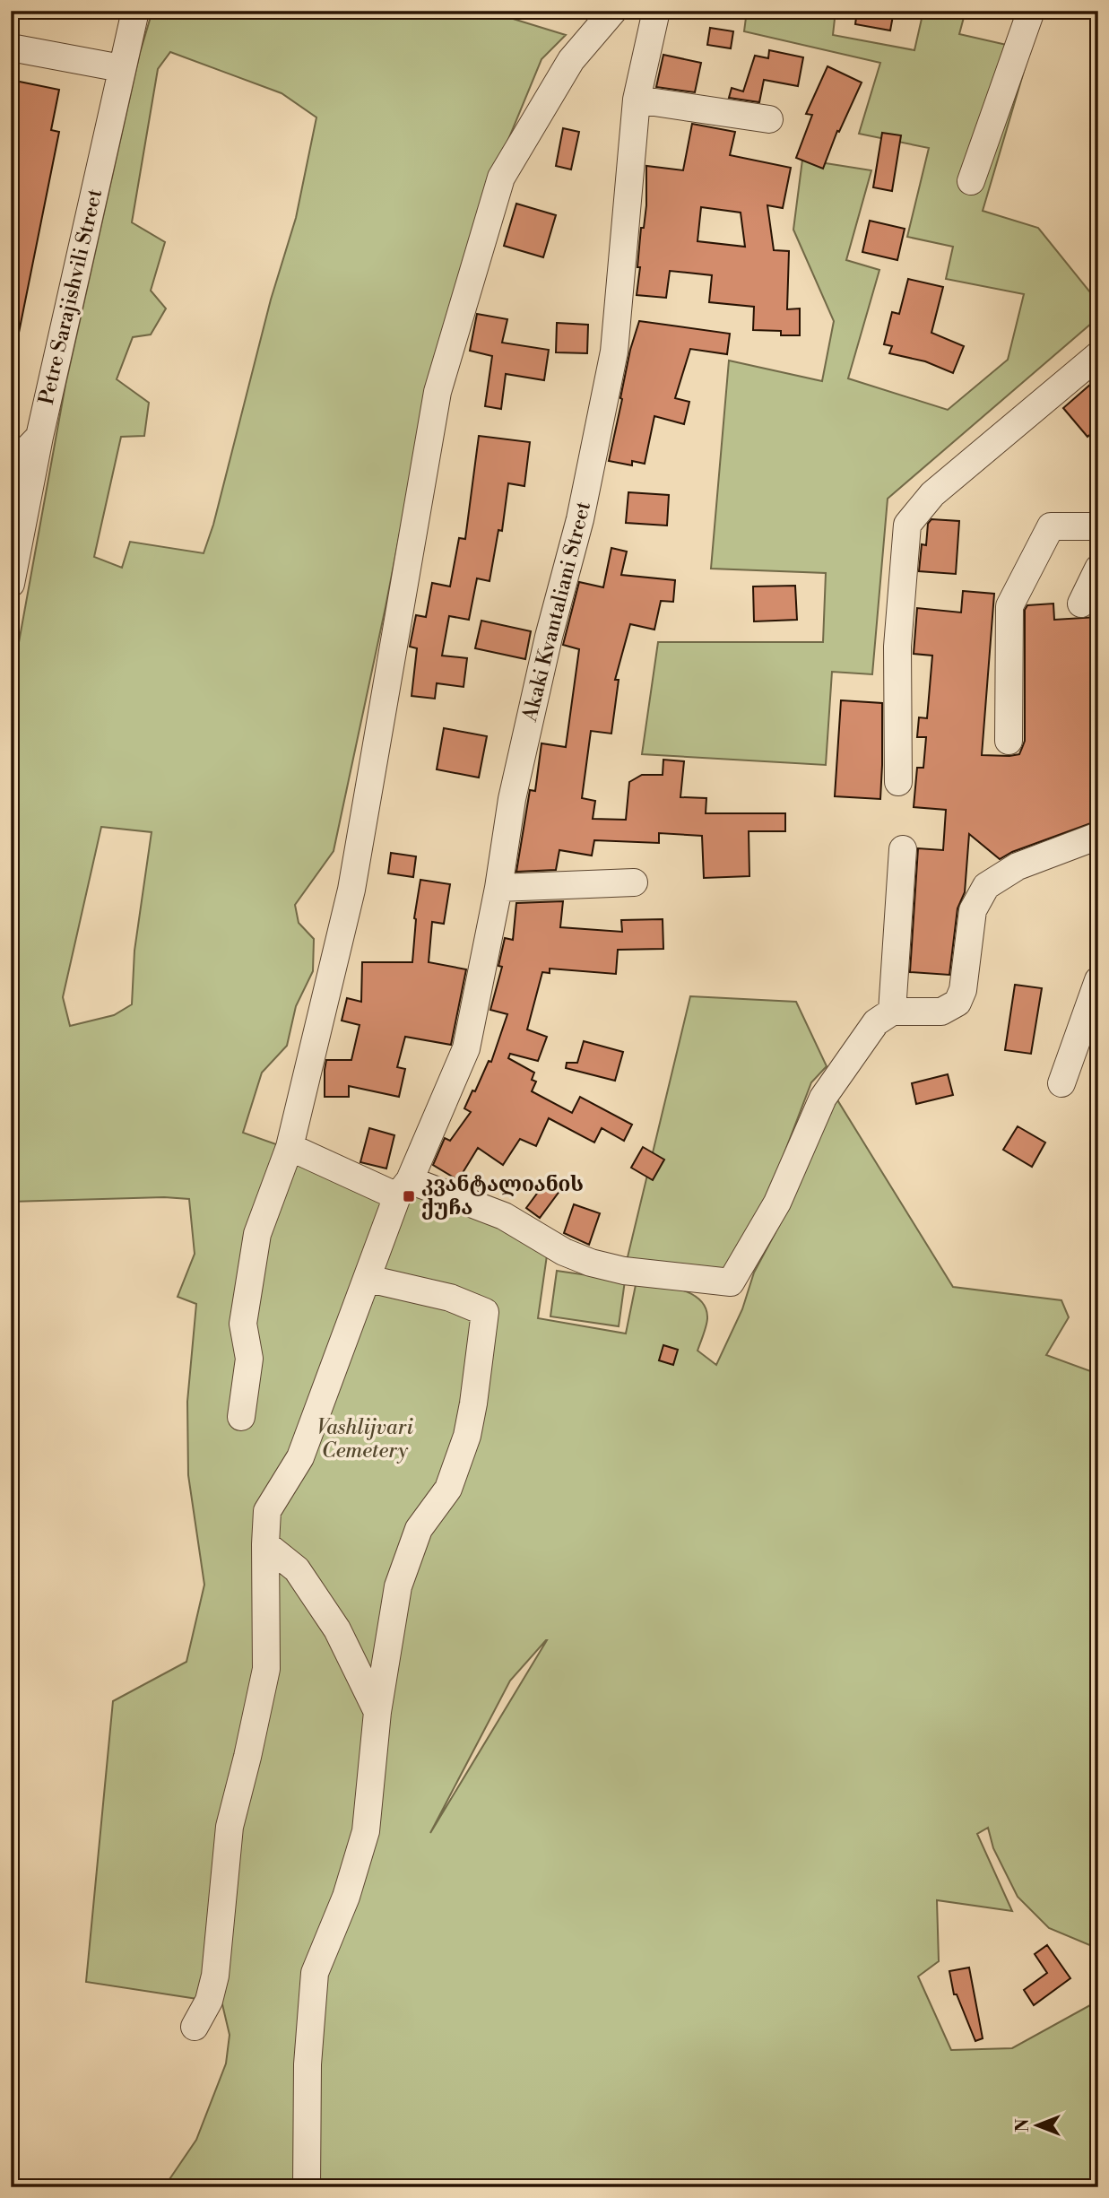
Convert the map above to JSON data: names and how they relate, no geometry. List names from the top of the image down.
{
  "streets": {
    "street": ["Petre Sarajishvili Street", "Akaki Kvantaliani Street"]
  },
  "parks": ["Vashlijvari Cemetery"],
  "places": {
    "transit": ["კვანტალიანის ქუჩა"]
  },
  "north": "left"
}
